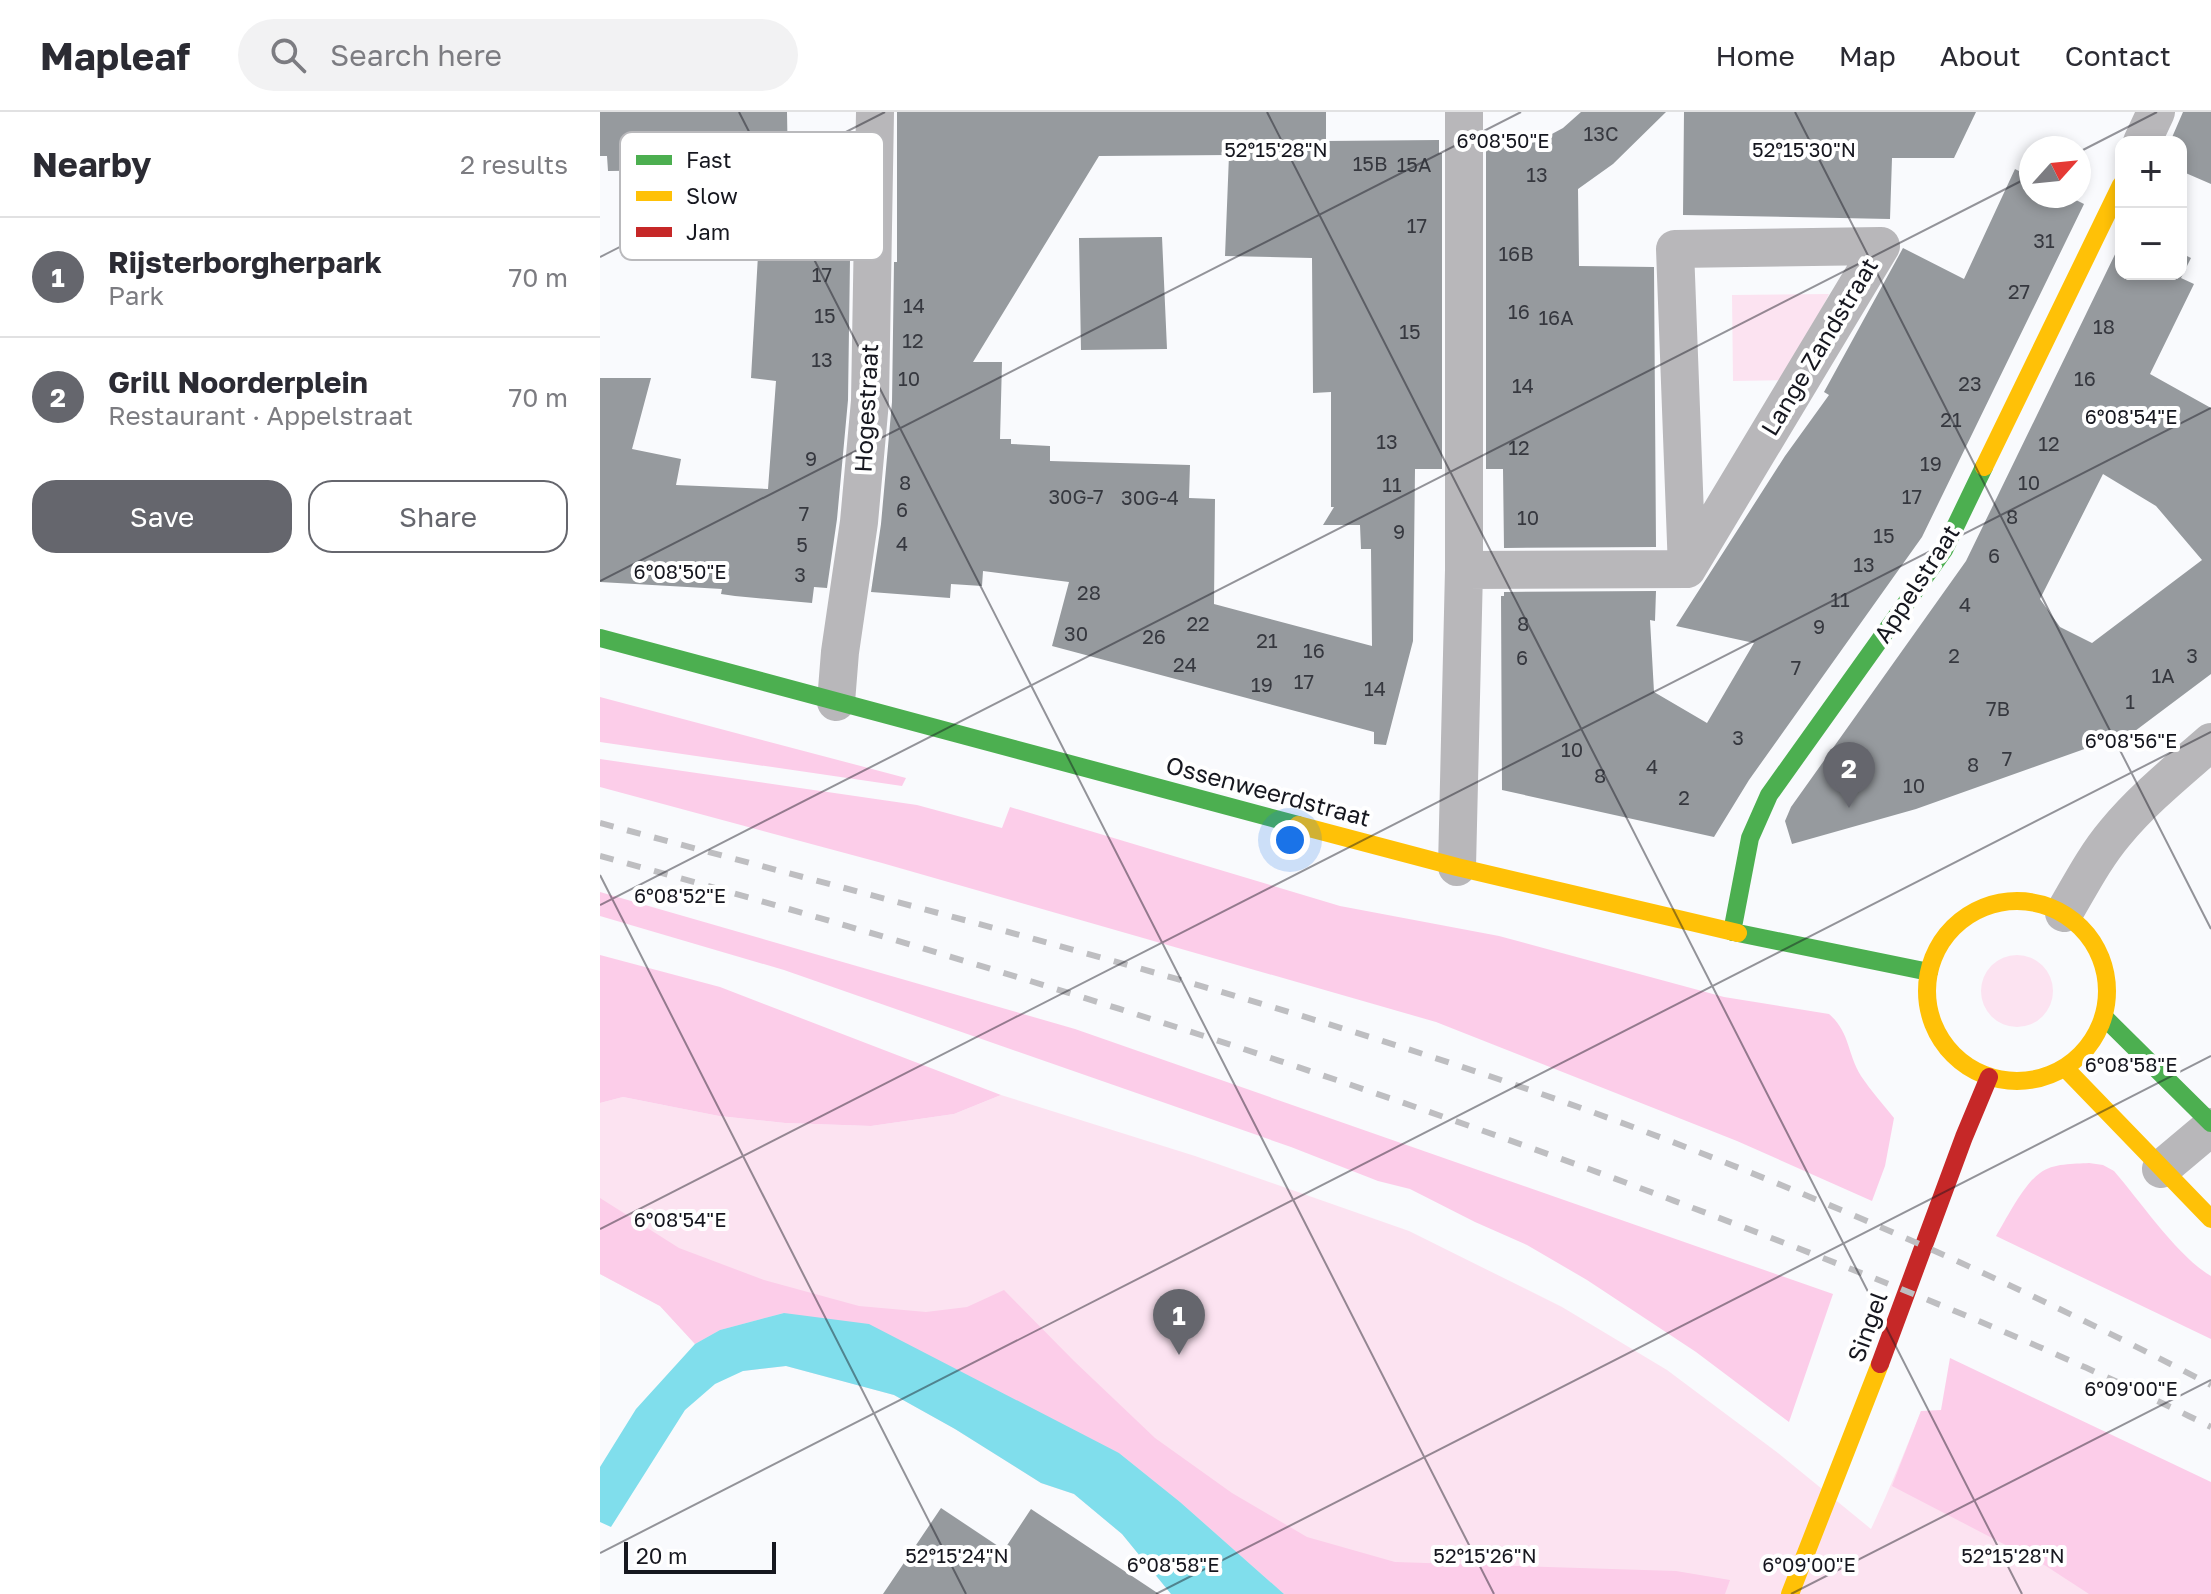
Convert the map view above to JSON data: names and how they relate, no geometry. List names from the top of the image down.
{
  "streets": {
    "street": [
      "Lange Zandstraat",
      "Hogestraat",
      "Appelstraat",
      "Ossenweerdstraat",
      "Singel"
    ]
  },
  "crossings": [
    ["Hogestraat", "Ossenweerdstraat"],
    ["Appelstraat", "Ossenweerdstraat"],
    ["Ossenweerdstraat", "Singel"]
  ],
  "house_numbers": [
    "13C",
    "15B",
    "15A",
    "13",
    "17",
    "31",
    "16B",
    "17",
    "27",
    "14",
    "16",
    "15",
    "16A",
    "18",
    "15",
    "12",
    "13",
    "10",
    "16",
    "23",
    "14",
    "21",
    "13",
    "12",
    "12",
    "9",
    "19",
    "8",
    "10",
    "11",
    "30G-7",
    "17",
    "30G-4",
    "6",
    "7",
    "8",
    "10",
    "9",
    "15",
    "4",
    "5",
    "6",
    "13",
    "3",
    "28",
    "11",
    "4",
    "22",
    "8",
    "9",
    "30",
    "26",
    "21",
    "16",
    "2",
    "3",
    "6",
    "24",
    "7",
    "1A",
    "17",
    "19",
    "14",
    "1",
    "7B",
    "3",
    "10",
    "7",
    "8",
    "4",
    "8",
    "10",
    "2"
  ],
  "legend": ["Fast", "Slow", "Jam"],
  "scale_bar": "20 m",
  "north": "top right",
  "page": {
    "header": "Mapleaf",
    "search": "Search here",
    "nav": [
      "Home",
      "Map",
      "About",
      "Contact"
    ],
    "heading": ["Nearby", "2 results"],
    "map_buttons": ["+", "−"],
    "list": [
      {
        "mark": "1",
        "name": "Rijsterborgherpark",
        "note": "Park",
        "value": "70 m"
      },
      {
        "mark": "2",
        "name": "Grill Noorderplein",
        "note": "Restaurant · Appelstraat",
        "value": "70 m"
      }
    ],
    "buttons": ["Save", "Share"],
    "pins": ["2", "1"],
    "scale": "20 m"
  },
  "coordinates": [
    "6°08'50\"E",
    "52°15'28\"N",
    "52°15'30\"N",
    "6°08'54\"E",
    "6°08'56\"E",
    "6°08'52\"E",
    "6°08'58\"E",
    "6°09'00\"E",
    "52°15'24\"N",
    "52°15'26\"N"
  ]
}
